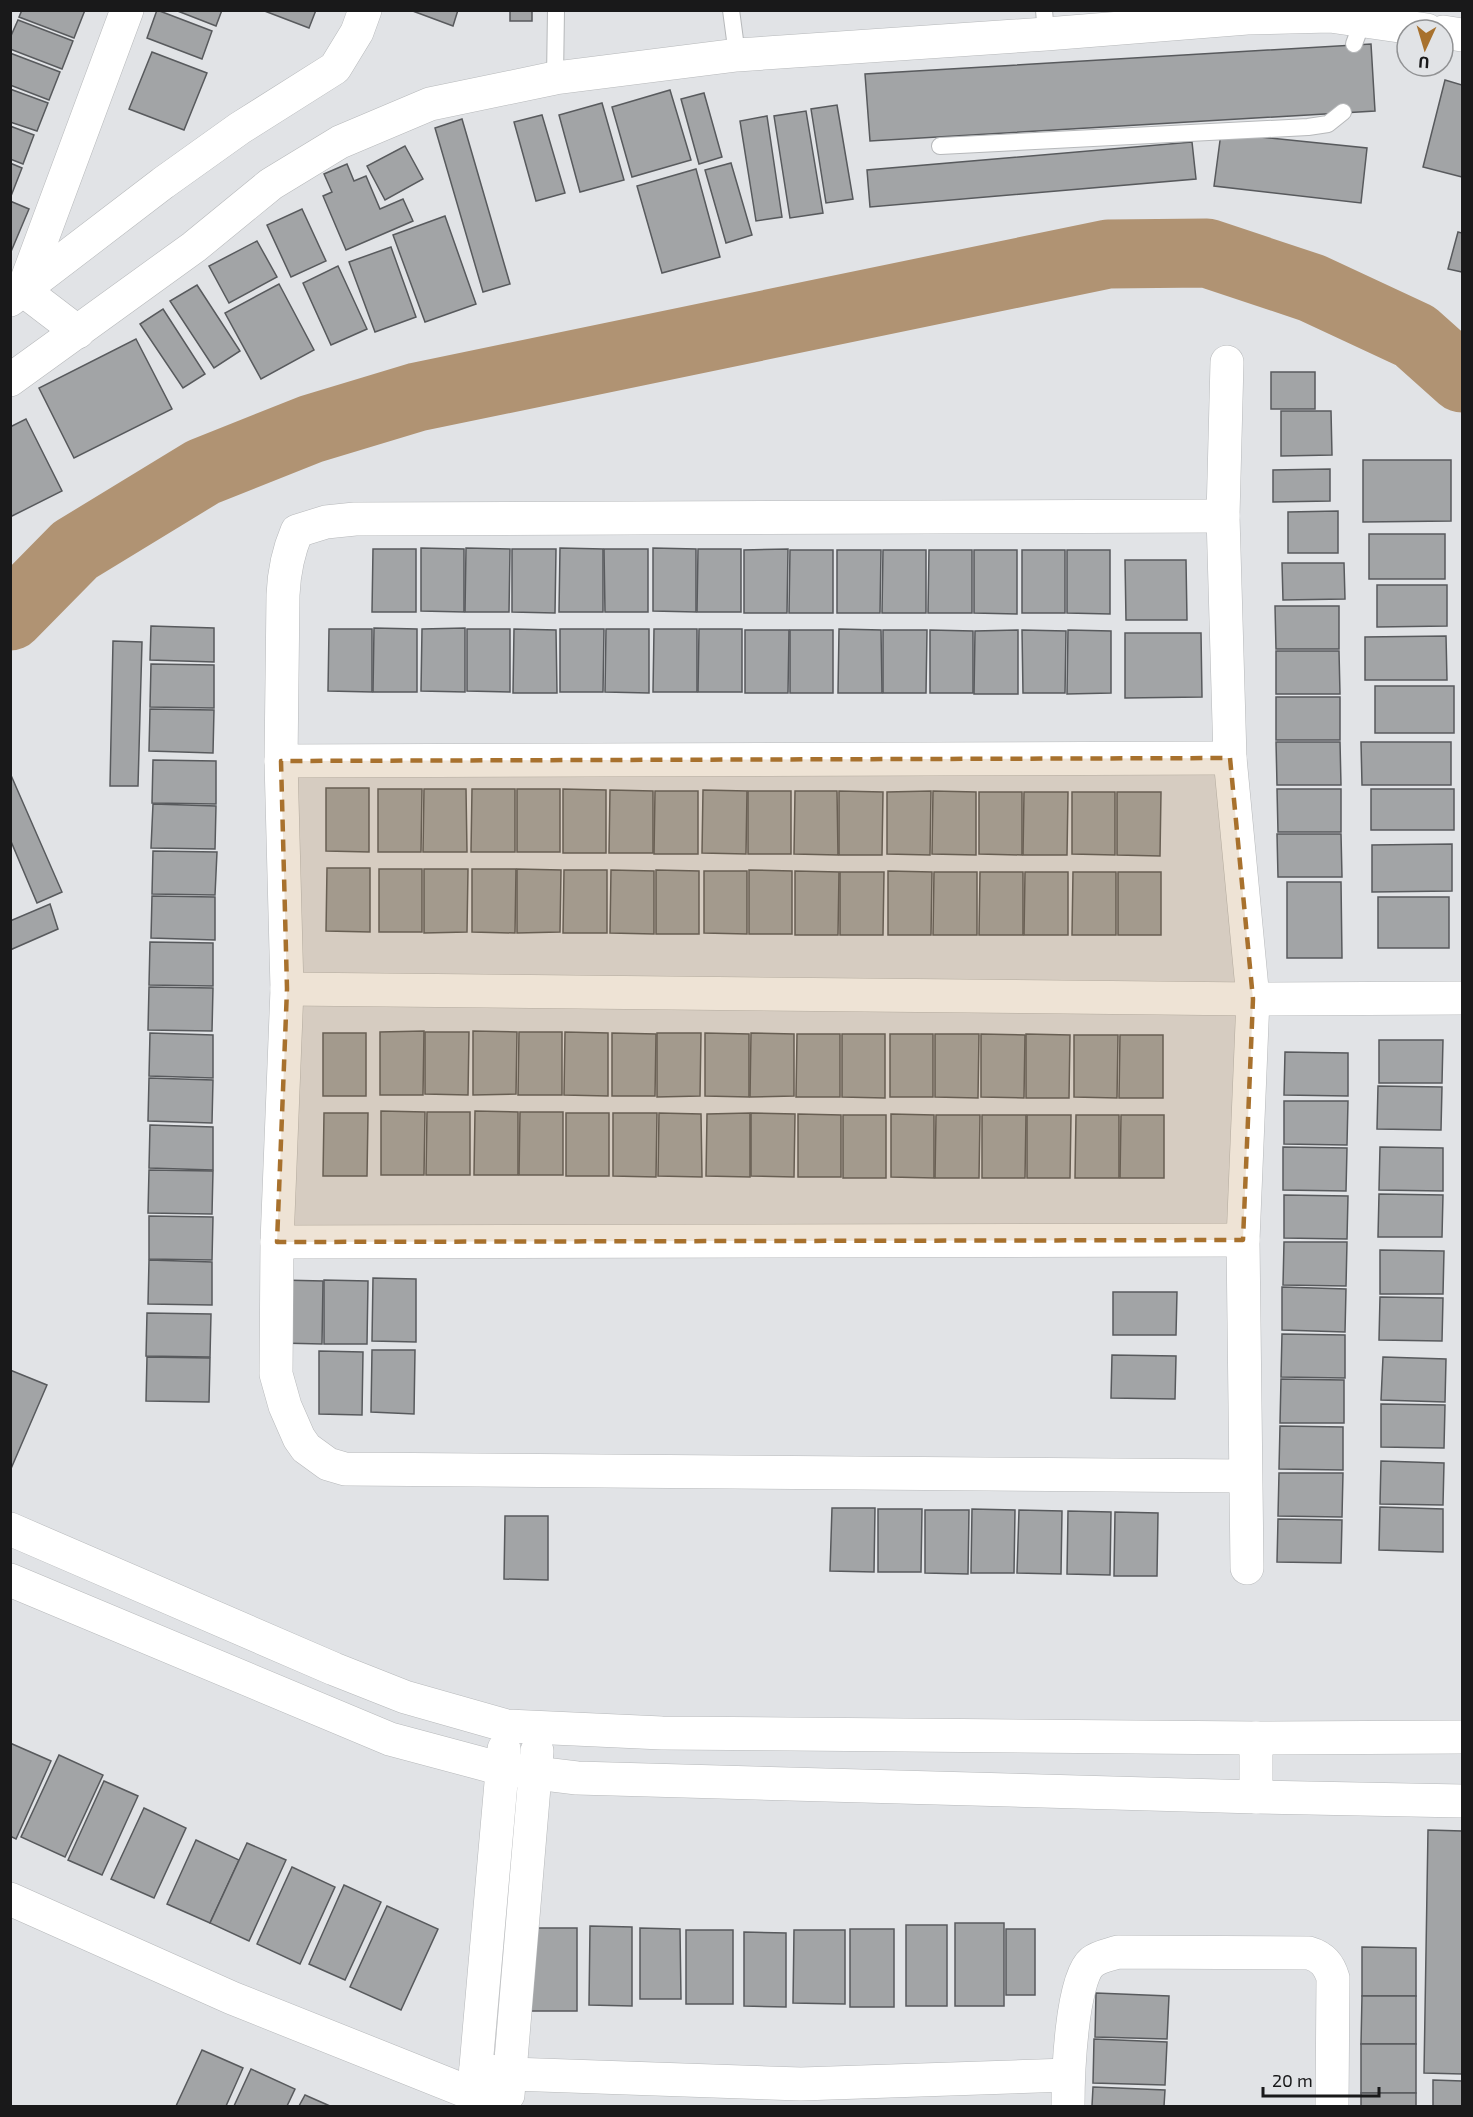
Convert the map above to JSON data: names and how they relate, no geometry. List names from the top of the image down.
{
  "scale_bar": "20 m",
  "north": "bottom"
}
